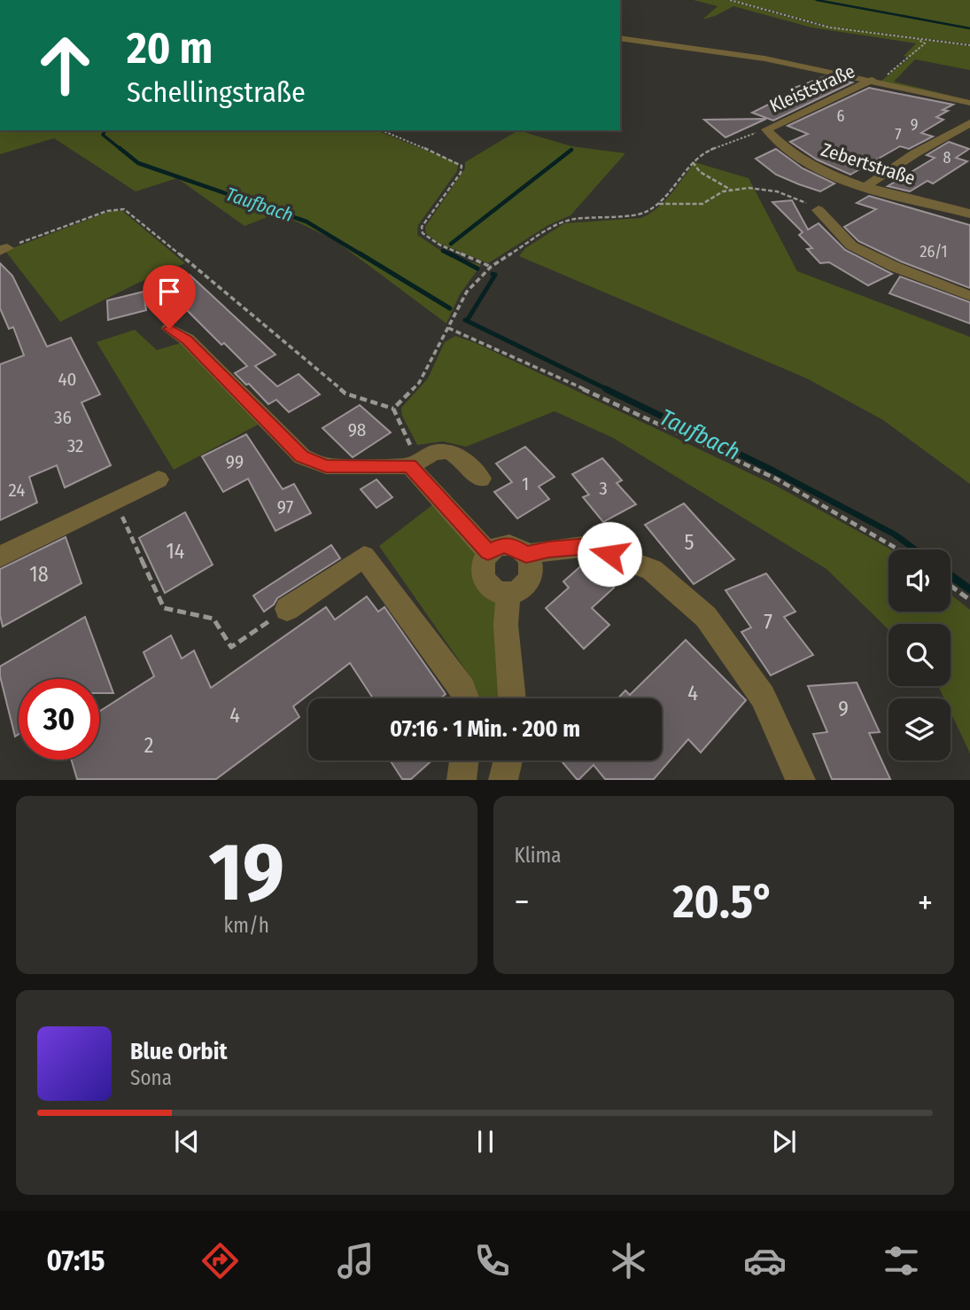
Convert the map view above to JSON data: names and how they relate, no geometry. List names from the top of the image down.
{
  "streets": {
    "street": ["Kleiststraße", "Zebertstraße"]
  },
  "crossings": [
    ["Kleiststraße", "Zebertstraße"]
  ],
  "water": ["Taufbach"],
  "house_numbers": [
    "6",
    "9",
    "7",
    "8",
    "26/1",
    "40",
    "36",
    "98",
    "32",
    "99",
    "1",
    "3",
    "24",
    "97",
    "5",
    "14",
    "18",
    "7",
    "4",
    "9",
    "4",
    "2"
  ],
  "page": {
    "turn": ["20 m", "Schellingstraße"],
    "limit": "30",
    "trip": "07:16 · 1 Min. · 200 m",
    "tile": [
      ["19", "km/h"],
      "Klima"
    ],
    "heat": ["−", "20.5°", "+"],
    "song": ["Blue Orbit", "Sona"],
    "tabs": "07:15"
  }
}
